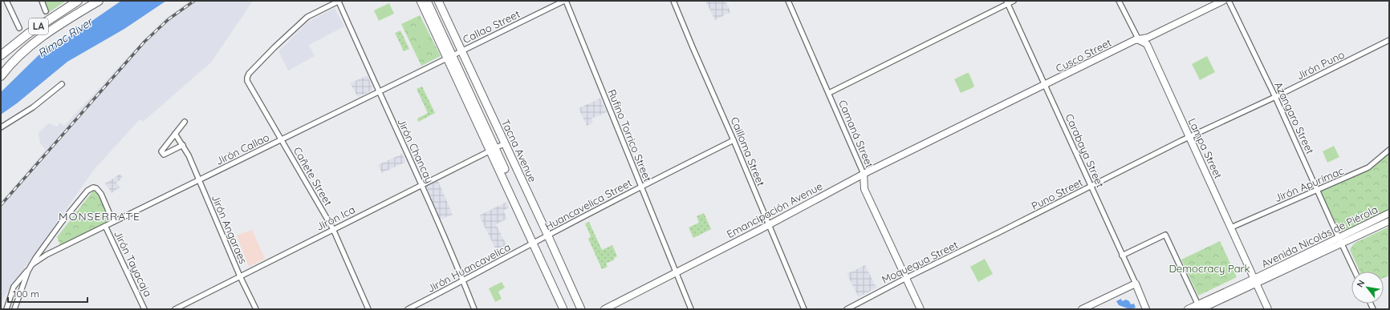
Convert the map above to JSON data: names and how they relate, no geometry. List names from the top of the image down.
{
  "streets": {
    "highway": ["LA"],
    "main road": ["Tacna Avenue"],
    "street": [
      "Callao Street",
      "Cusco Street",
      "Jirón Puno",
      "Azangaro Street",
      "Camaná Street",
      "Rufino Torrico Street",
      "Lampa Street",
      "Jirón Callao",
      "Jirón Chancay",
      "Carabaya Street",
      "Cailloma Street",
      "Cañete Street",
      "Jirón Apurímac",
      "Puno Street",
      "Huancavelica Street",
      "Emancipación Avenue",
      "Jirón Ica",
      "Jirón Angaraes",
      "Avenida Nicolás de Piérola",
      "Moquegua Street",
      "Jirón Tayacaja",
      "Jirón Huancavelica"
    ]
  },
  "crossings": [
    ["Callao Street", "Rufino Torrico Street"],
    ["Callao Street", "Jirón Callao"],
    ["Callao Street", "Tacna Avenue"],
    ["Cusco Street", "Lampa Street"],
    ["Cusco Street", "Carabaya Street"],
    ["Cusco Street", "Emancipación Avenue"],
    ["Jirón Puno", "Azangaro Street"],
    ["Jirón Puno", "Lampa Street"],
    ["Jirón Puno", "Puno Street"],
    ["Azangaro Street", "Jirón Apurímac"],
    ["Azangaro Street", "Avenida Nicolás de Piérola"],
    ["Camaná Street", "Emancipación Avenue"],
    ["Camaná Street", "Moquegua Street"],
    ["Rufino Torrico Street", "Huancavelica Street"],
    ["Rufino Torrico Street", "Emancipación Avenue"],
    ["Lampa Street", "Jirón Apurímac"],
    ["Lampa Street", "Puno Street"],
    ["Lampa Street", "Avenida Nicolás de Piérola"],
    ["Jirón Callao", "Jirón Chancay"],
    ["Jirón Callao", "Tacna Avenue"],
    ["Jirón Callao", "Cañete Street"],
    ["Jirón Callao", "Jirón Angaraes"],
    ["Jirón Callao", "Jirón Tayacaja"],
    ["Jirón Chancay", "Cañete Street"],
    ["Jirón Chancay", "Jirón Ica"],
    ["Jirón Chancay", "Jirón Huancavelica"],
    ["Tacna Avenue", "Huancavelica Street"],
    ["Tacna Avenue", "Jirón Ica"],
    ["Carabaya Street", "Puno Street"],
    ["Cailloma Street", "Huancavelica Street"],
    ["Cailloma Street", "Emancipación Avenue"],
    ["Cañete Street", "Jirón Ica"],
    ["Puno Street", "Moquegua Street"],
    ["Huancavelica Street", "Jirón Huancavelica"],
    ["Jirón Ica", "Jirón Angaraes"]
  ],
  "districts": ["MONSERRATE"],
  "water": ["Rimac River"],
  "parks": ["Democracy Park"],
  "scale_bar": "100 m",
  "north": "top left"
}
